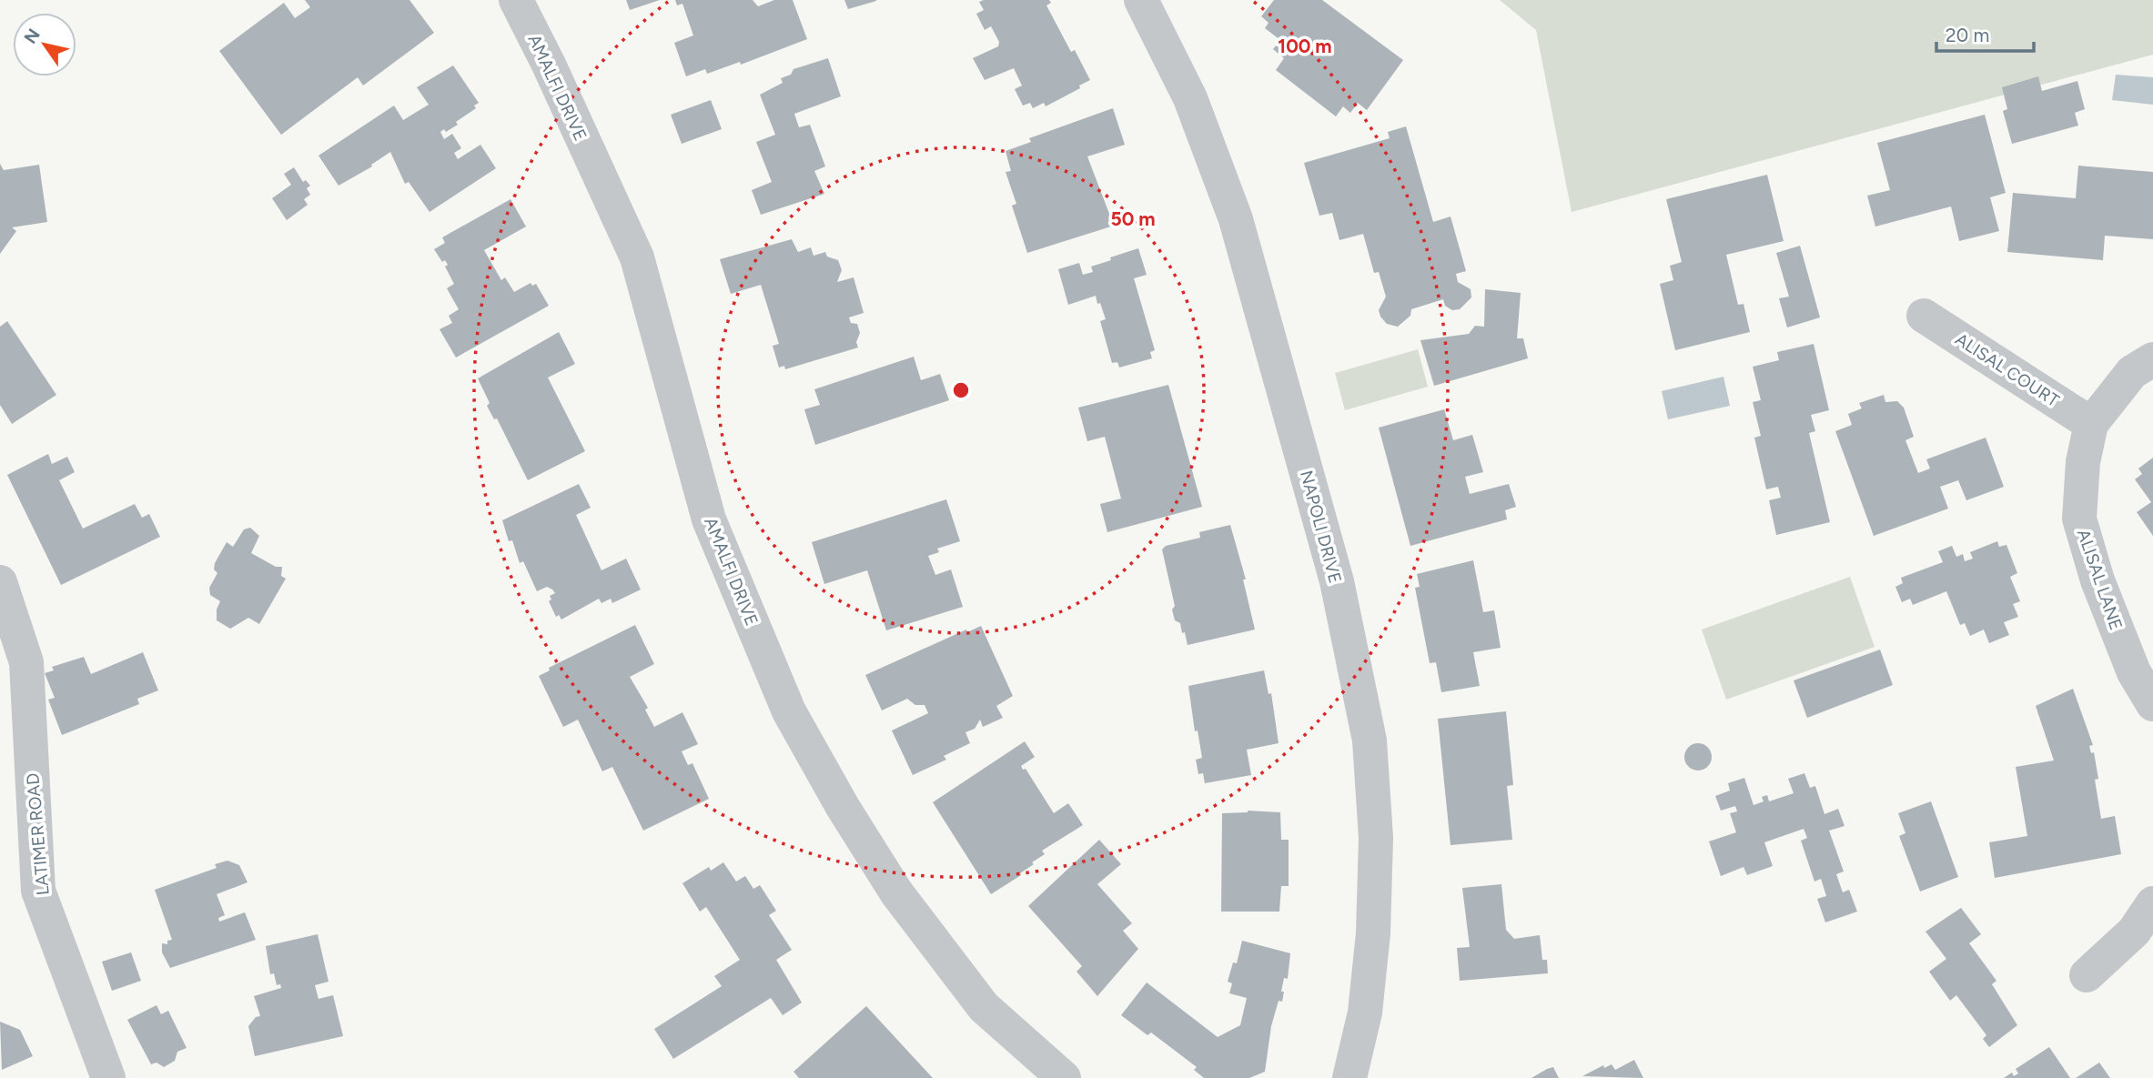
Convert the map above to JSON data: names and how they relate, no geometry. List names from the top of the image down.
{
  "streets": {
    "street": [
      "AMALFI DRIVE",
      "ALISAL COURT",
      "NAPOLI DRIVE",
      "ALISAL LANE",
      "LATIMER ROAD"
    ]
  },
  "crossings": [
    ["ALISAL COURT", "ALISAL LANE"]
  ],
  "scale_bar": "20 m",
  "north": "top left",
  "rings": ["100 m", "50 m"]
}
